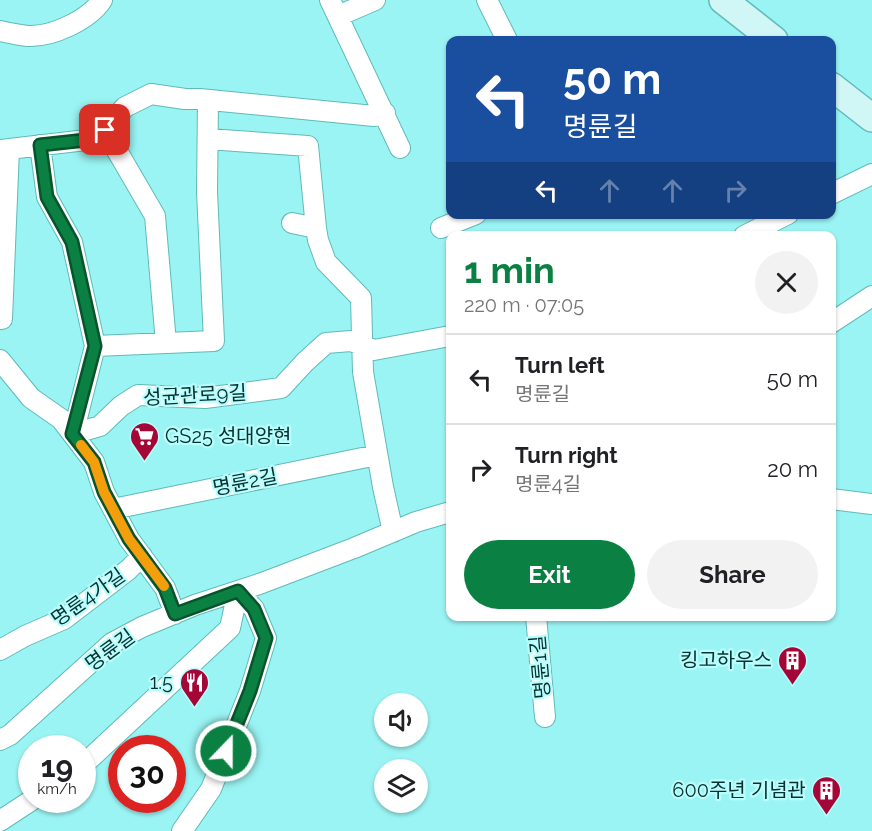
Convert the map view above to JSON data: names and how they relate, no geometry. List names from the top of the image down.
{
  "streets": {
    "street": [
      "성균관로9길",
      "명륜2길",
      "명륜4가길",
      "명륜길",
      "명륜1길"
    ]
  },
  "places": {
    "supermarket": ["GS25 성대양현"],
    "building": ["킹고하우스", "600주년 기념관"],
    "restaurant": ["1.5"]
  },
  "page": {
    "turn": ["50 m", "명륜길"],
    "heading": ["1 min", "220 m · 07:05"],
    "list": [
      {
        "name": "Turn left",
        "note": "명륜길",
        "value": "50 m"
      },
      {
        "name": "Turn right",
        "note": "명륜4길",
        "value": "20 m"
      }
    ],
    "buttons": ["Exit", "Share"],
    "speed": "19 km/h",
    "limit": "30"
  }
}
